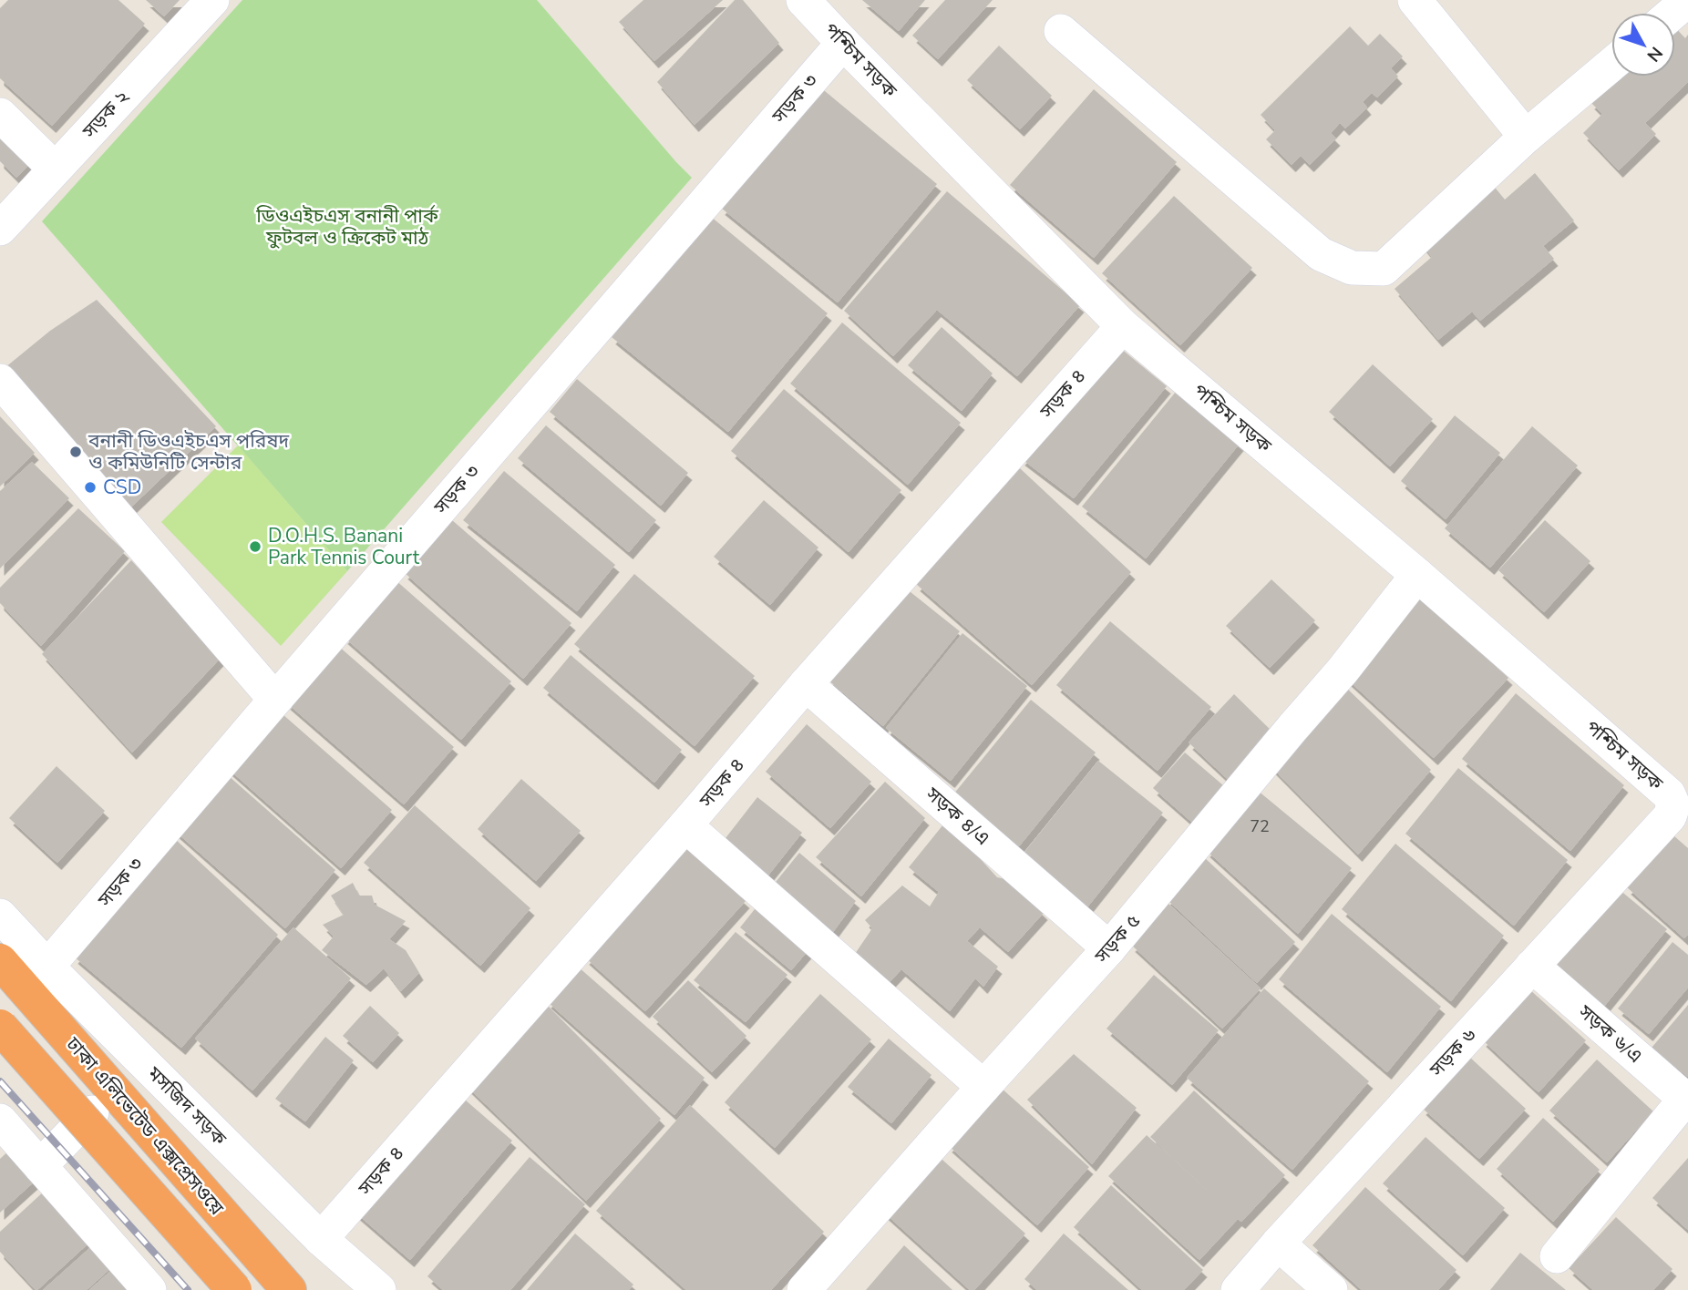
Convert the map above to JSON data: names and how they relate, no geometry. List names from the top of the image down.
{
  "streets": {
    "highway": ["ঢাকা এলিভেটেড এক্সপ্রেসওয়ে"],
    "street": [
      "পশ্চিম সড়ক",
      "সড়ক ৩",
      "সড়ক ২",
      "সড়ক ৪",
      "সড়ক ৪/এ",
      "সড়ক ৫",
      "সড়ক ৬/এ",
      "সড়ক ৬",
      "মসজিদ সড়ক"
    ]
  },
  "crossings": [
    ["পশ্চিম সড়ক", "সড়ক ৩"],
    ["পশ্চিম সড়ক", "সড়ক ৪"],
    ["পশ্চিম সড়ক", "সড়ক ৫"],
    ["পশ্চিম সড়ক", "সড়ক ৬"],
    ["সড়ক ৩", "মসজিদ সড়ক"],
    ["সড়ক ৪", "সড়ক ৪/এ"],
    ["সড়ক ৪", "মসজিদ সড়ক"],
    ["সড়ক ৪/এ", "সড়ক ৫"],
    ["সড়ক ৬/এ", "সড়ক ৬"]
  ],
  "parks": ["ডিওএইচএস বনানী পার্ক ফুটবল ও ক্রিকেট মাঠ"],
  "places": ["বনানী ডিওএইচএস পরিষদ ও কমিউনিটি সেন্টার", "CSD", "D.O.H.S. Banani Park Tennis Court"],
  "house_numbers": ["72"],
  "north": "bottom right"
}
